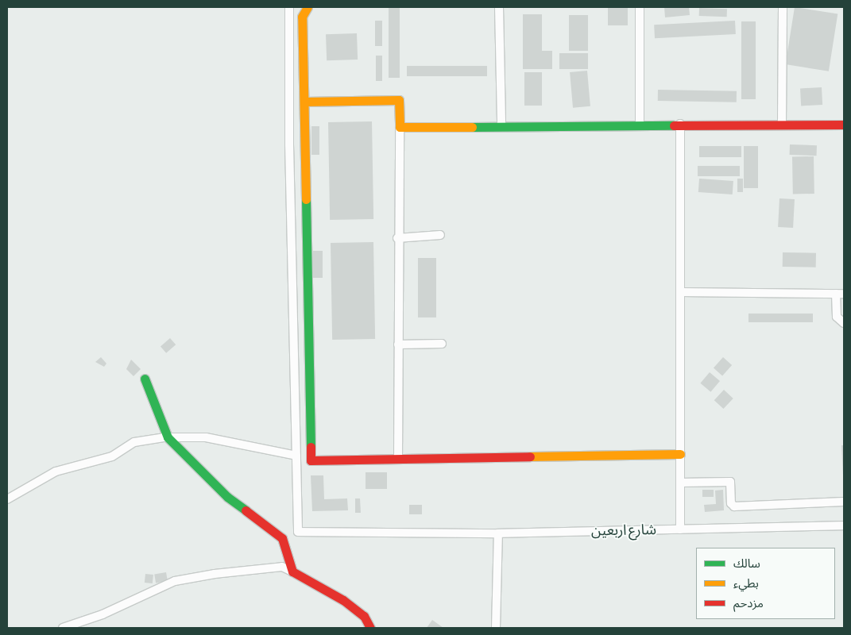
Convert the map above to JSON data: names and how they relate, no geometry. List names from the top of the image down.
{
  "streets": {
    "street": ["شارع اربعين"]
  },
  "legend": ["سالك", "بطيء", "مزدحم"]
}
